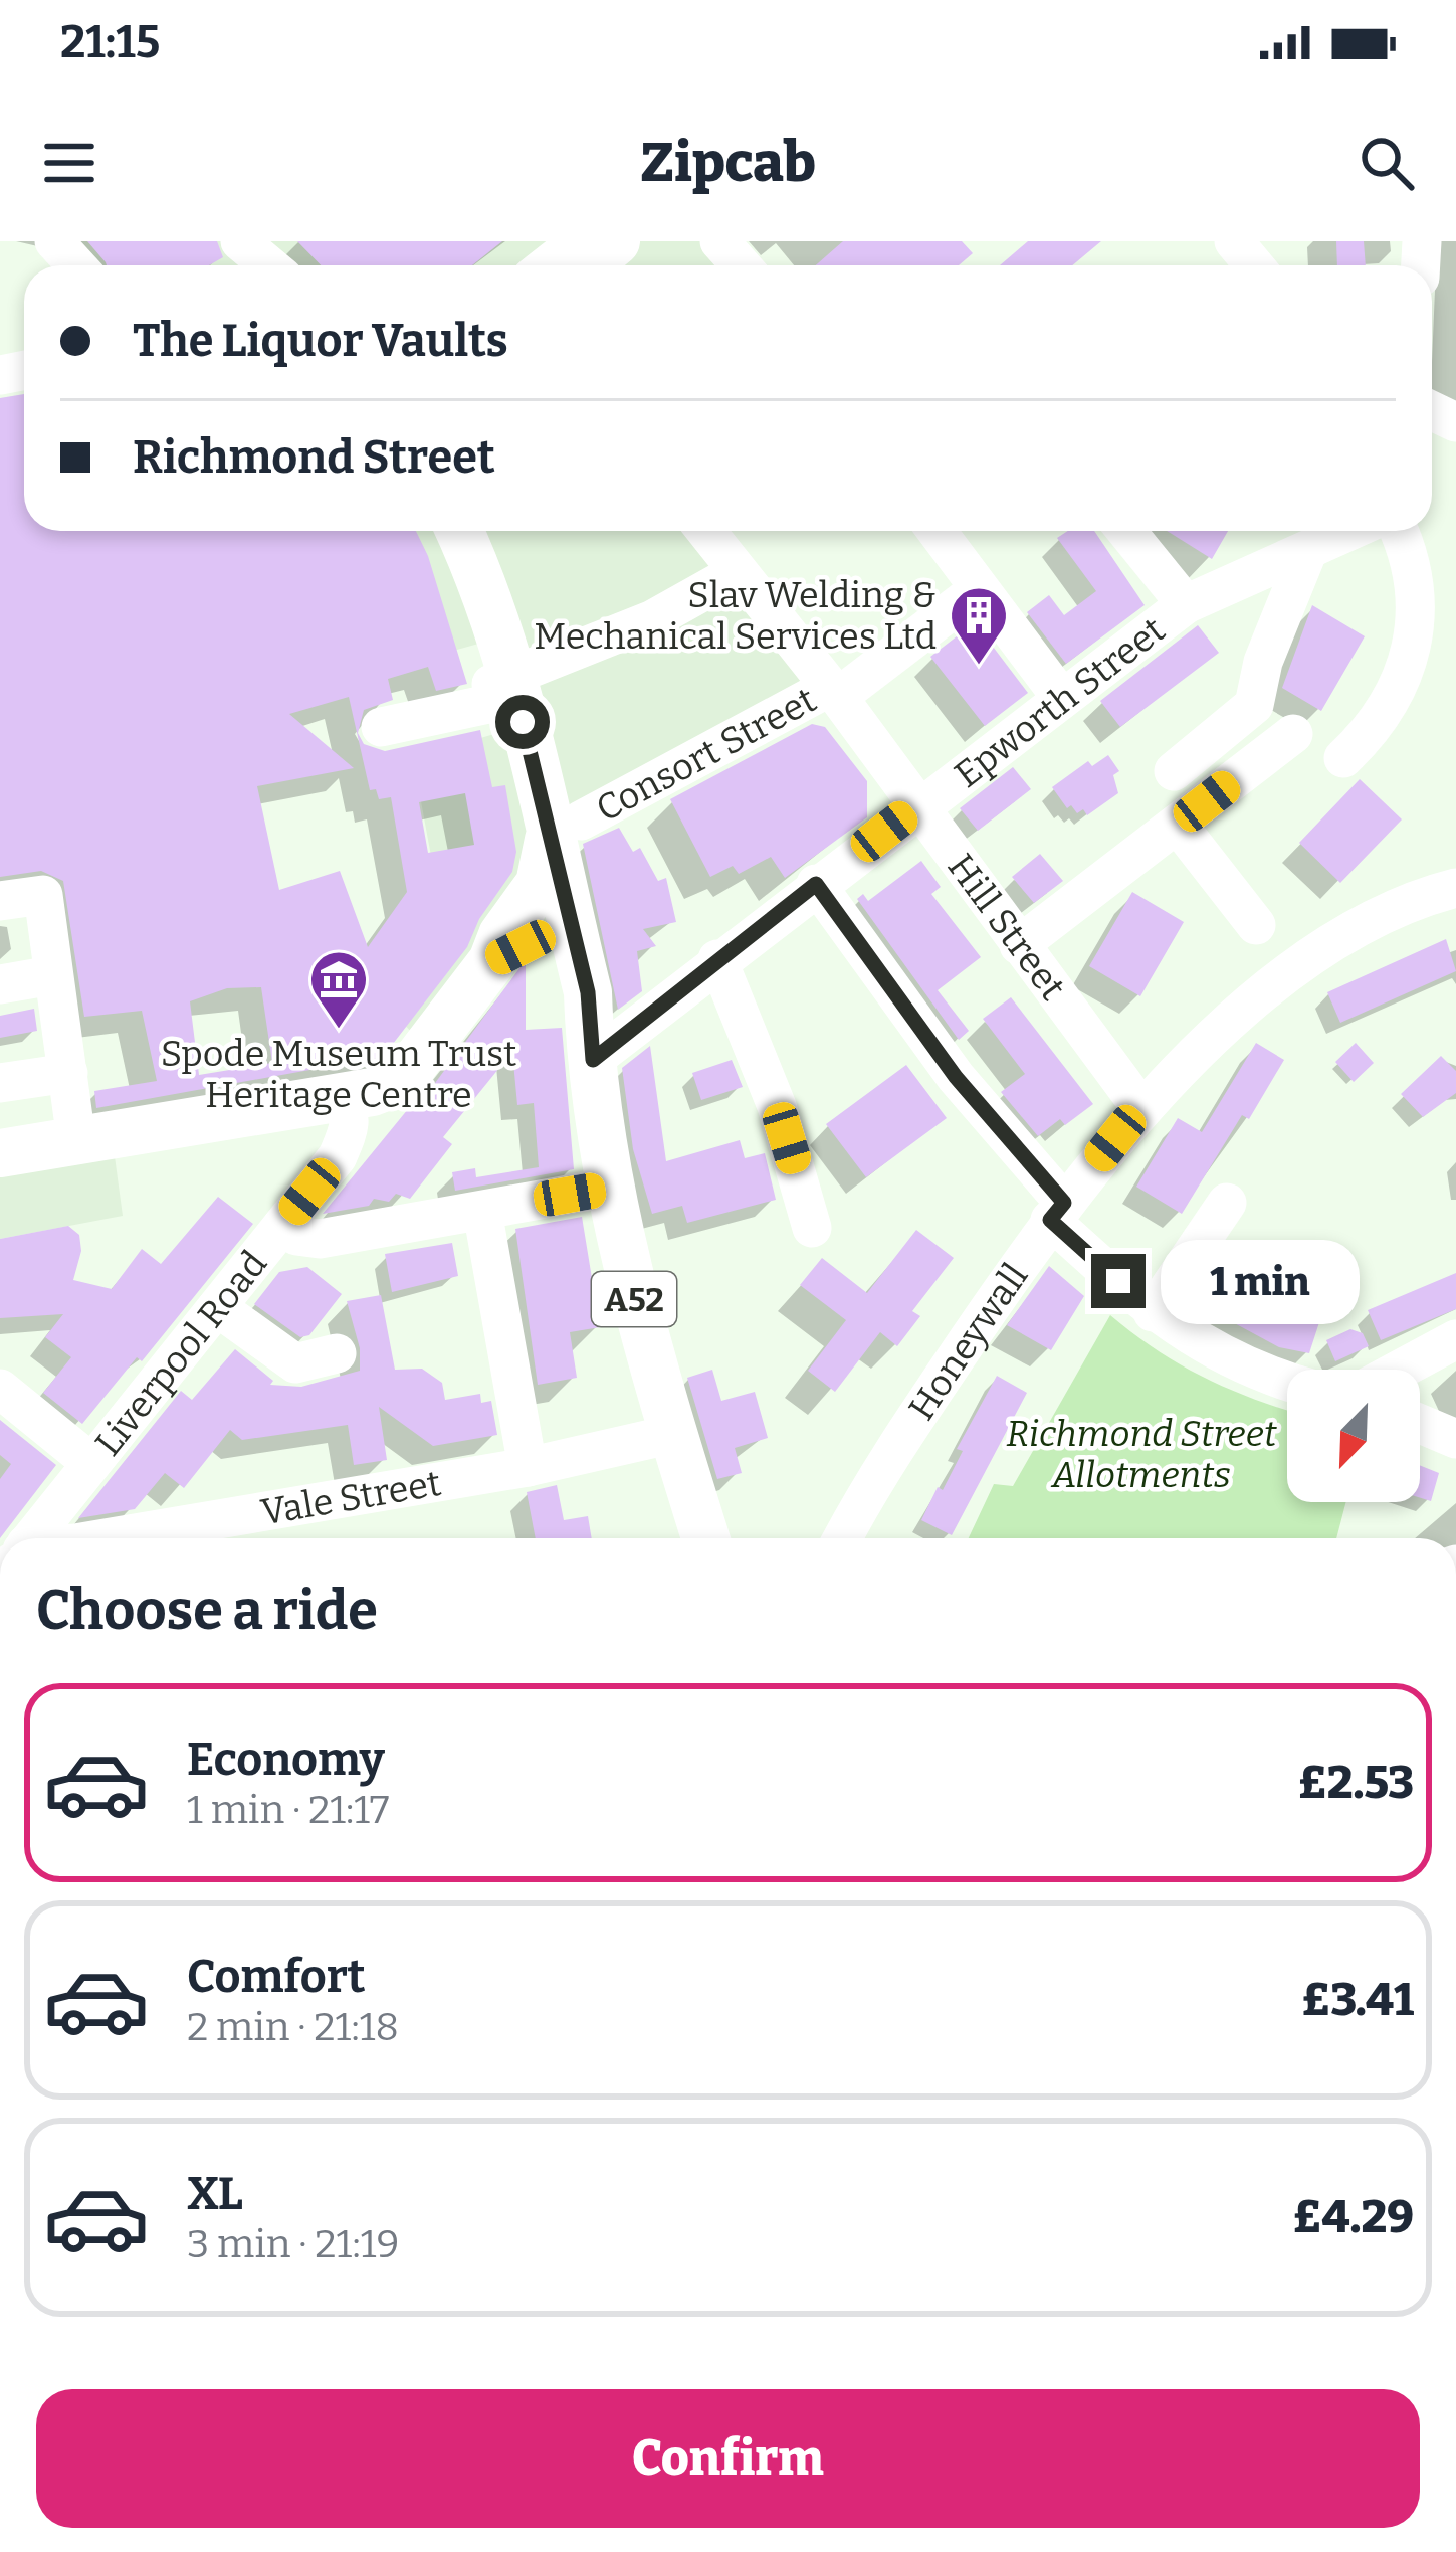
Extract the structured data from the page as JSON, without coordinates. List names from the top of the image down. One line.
{"streets":{"main road":["A52","Liverpool Road"],"street":["Epworth Street","Consort Street","Hill Street","Honeywall","Vale Street"]},"crossings":[["Epworth Street","Hill Street"],["Epworth Street","A52"],["Consort Street","Hill Street"],["Consort Street","A52"],["Consort Street","Liverpool Road"],["Hill Street","Honeywall"],["A52","Liverpool Road"],["A52","Vale Street"]],"parks":["Richmond Street Allotments"],"places":{"building":["Slav Welding & Mechanical Services Ltd"],"museum":["Spode Museum Trust Heritage Centre"]},"north":"bottom left","page":{"status":"21:15","header":"Zipcab","banner":["The Liquor Vaults","Richmond Street"],"bubble":"1 min","heading":"Choose a ride","list":[{"name":"Economy","note":"1 min · 21:17","value":"£2.53"},{"name":"Comfort","note":"2 min · 21:18","value":"£3.41"},{"name":"XL","note":"3 min · 21:19","value":"£4.29"}],"buttons":"Confirm"}}
